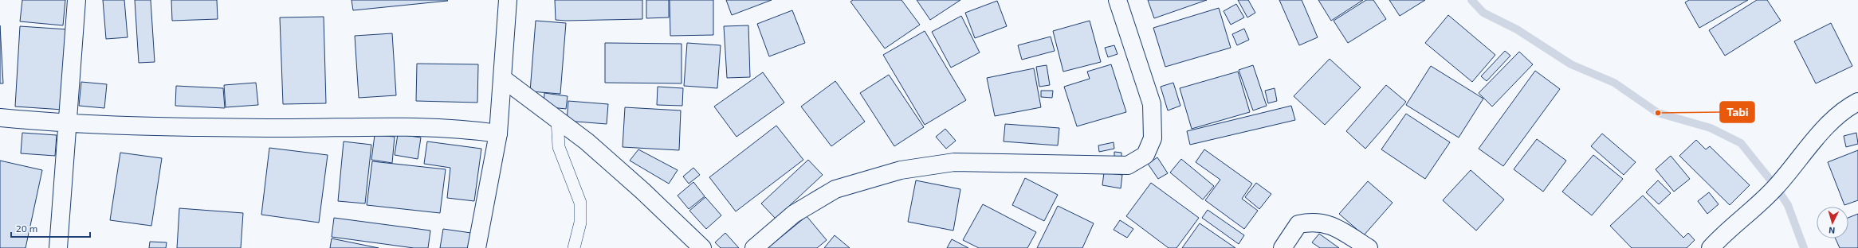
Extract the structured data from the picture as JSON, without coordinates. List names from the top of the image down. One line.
{"places":["Tabi"],"scale_bar":"20 m","north":"bottom"}
